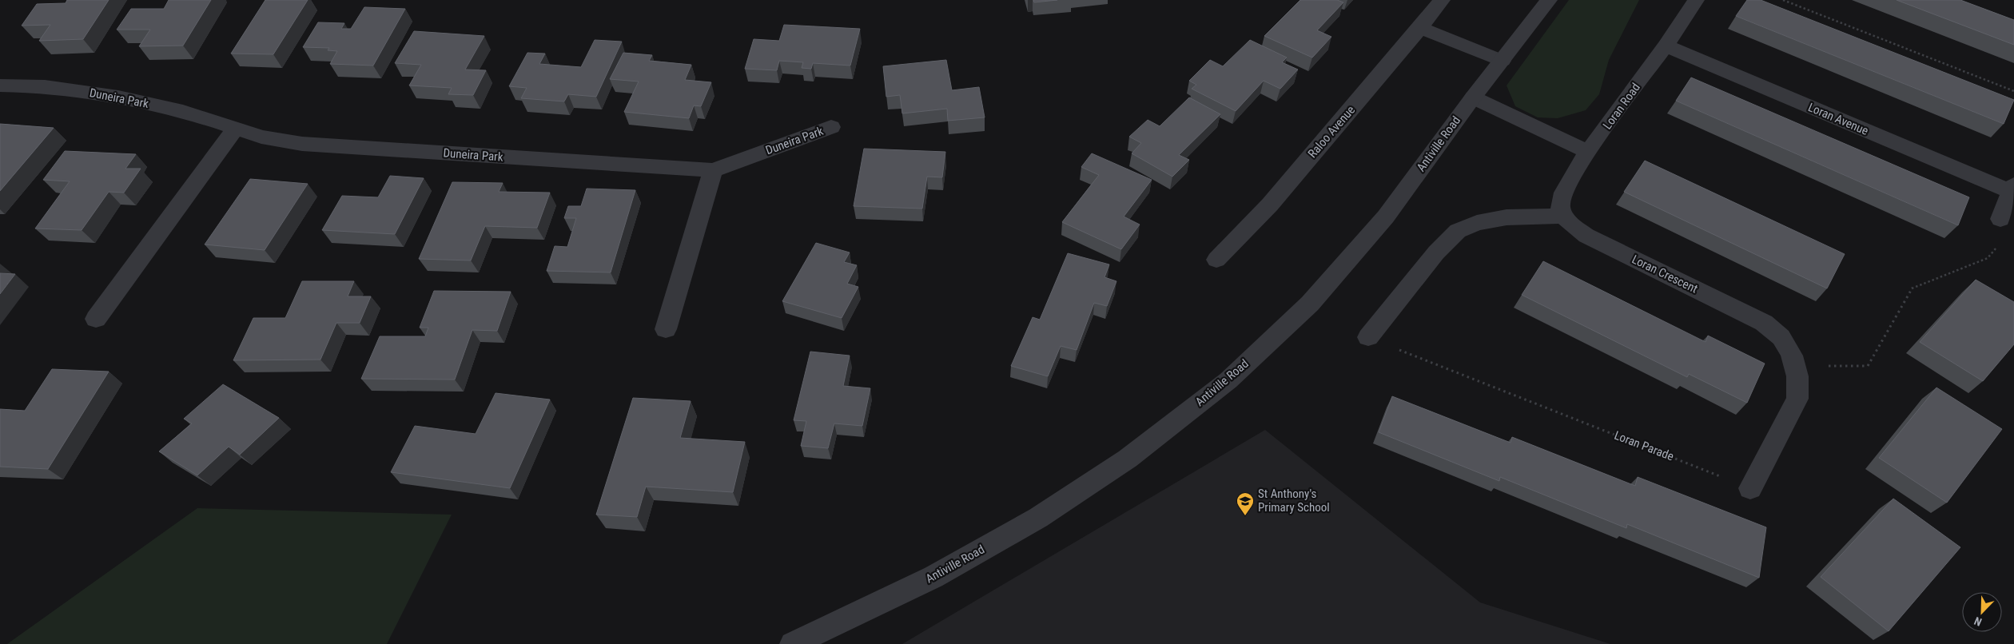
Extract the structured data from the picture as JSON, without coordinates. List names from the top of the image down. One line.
{"streets":{"street":["Duneira Park","Loran Road","Loran Avenue","Raloo Avenue","Antiville Road","Loran Crescent"],"path":["Loran Parade"]},"crossings":[["Loran Road","Loran Avenue"],["Loran Road","Loran Crescent"]],"places":{"school or university":["St Anthony's Primary School"]},"north":"bottom left"}
